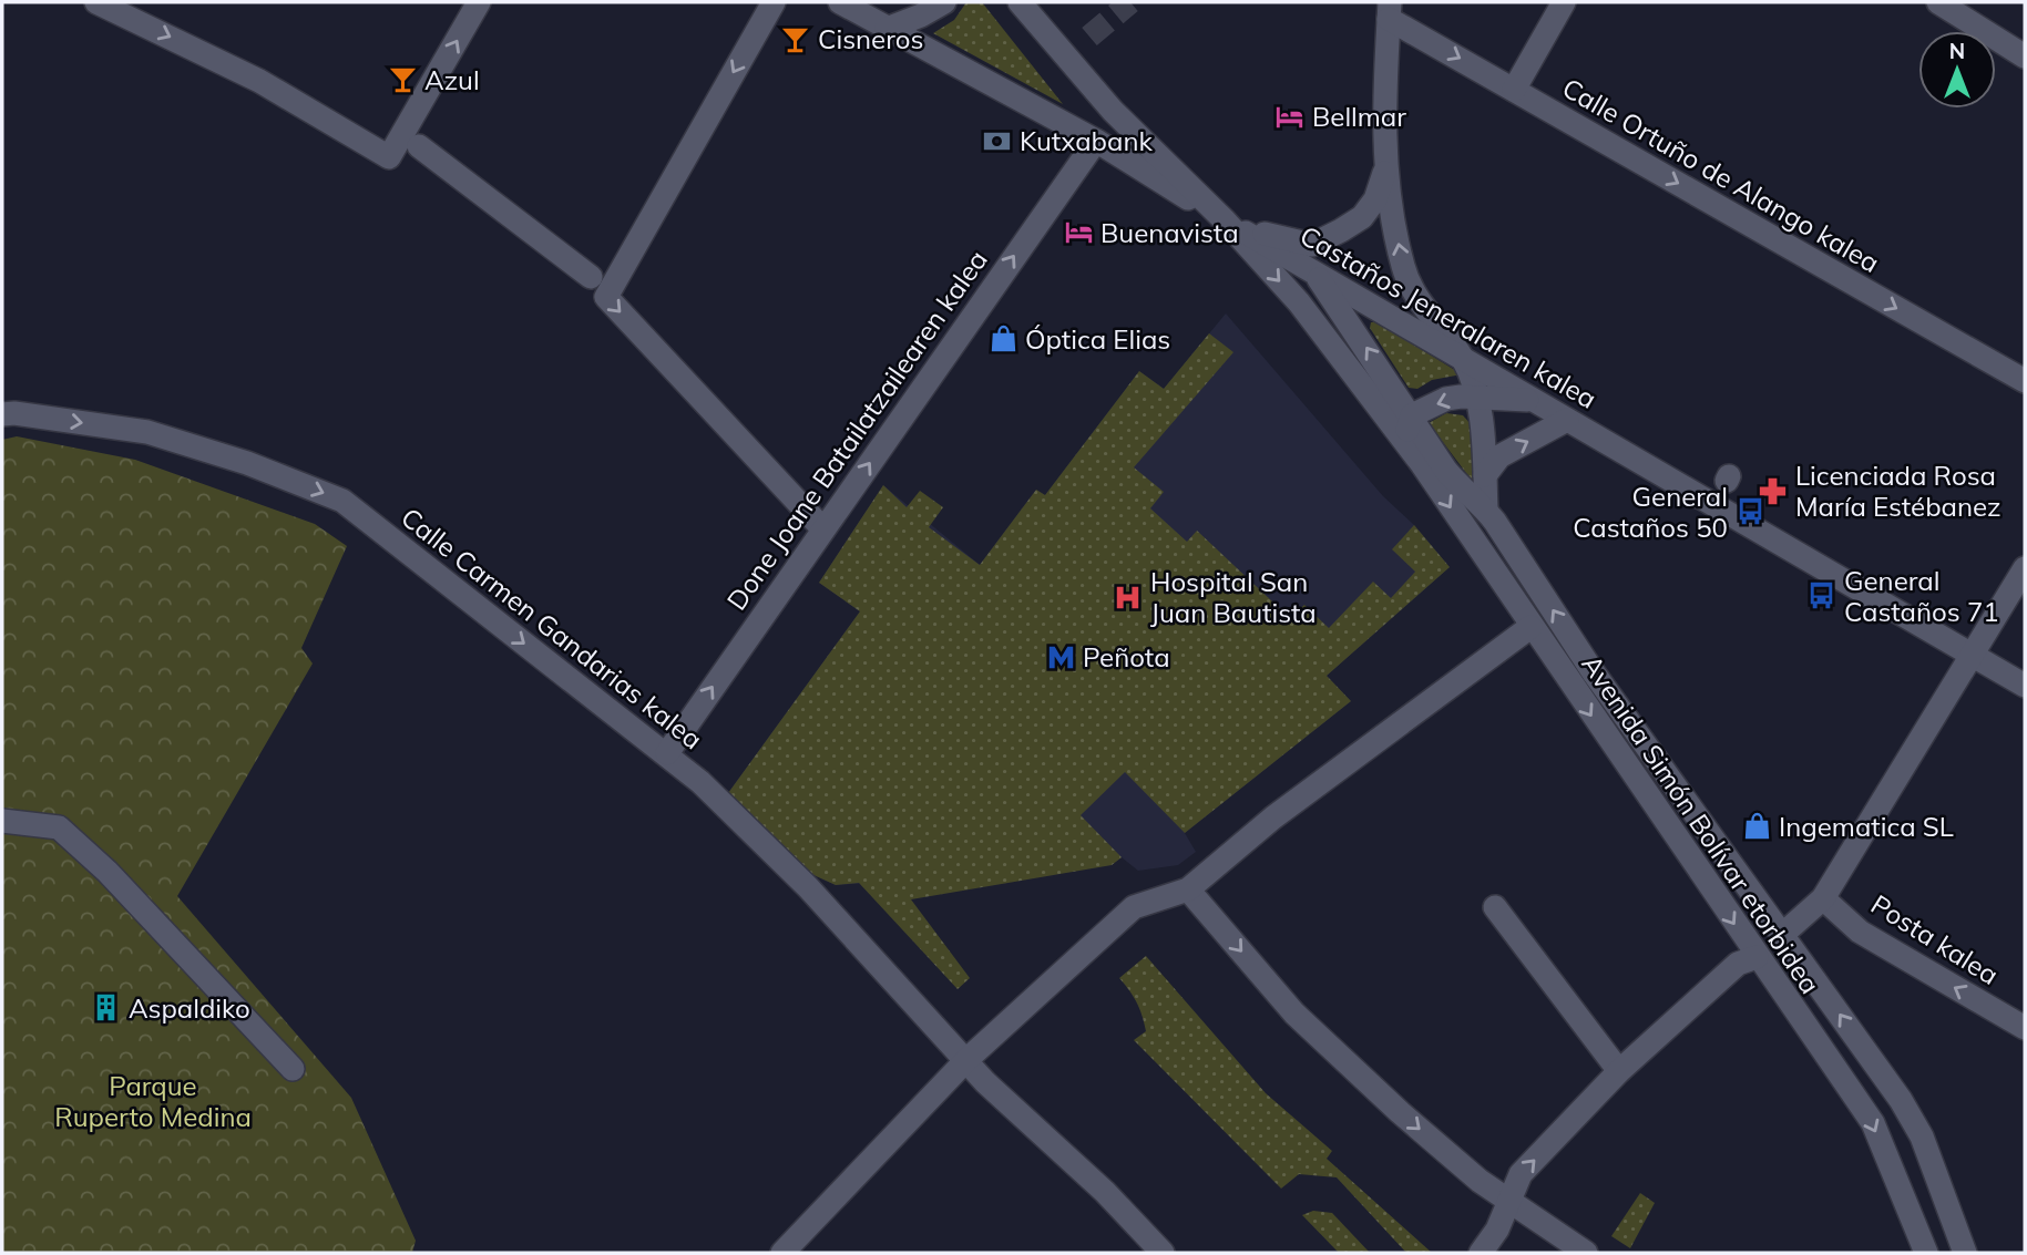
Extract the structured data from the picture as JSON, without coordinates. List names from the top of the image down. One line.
{"streets":{"street":["Calle Ortuño de Alango kalea","Castaños Jeneralaren kalea","Done Joane Batailatzailearen kalea","Calle Carmen Gandarias kalea","Avenida Simón Bolívar etorbidea","Posta kalea"]},"crossings":[["Castaños Jeneralaren kalea","Done Joane Batailatzailearen kalea"],["Castaños Jeneralaren kalea","Avenida Simón Bolívar etorbidea"],["Done Joane Batailatzailearen kalea","Calle Carmen Gandarias kalea"]],"one_way":["Calle Ortuño de Alango kalea","Done Joane Batailatzailearen kalea","Calle Carmen Gandarias kalea","Posta kalea"],"parks":["Parque Ruperto Medina"],"places":{"bar":["Cisneros","Azul"],"hotel":["Bellmar","Buenavista"],"bank":["Kutxabank"],"shop":["Óptica Elias","Ingematica SL"],"pharmacy":["Licenciada Rosa María Estébanez"],"bus stop":["General Castaños 50","General Castaños 71"],"hospital":["Hospital San Juan Bautista"],"metro station":["Peñota"],"building":["Aspaldiko"]},"north":"top"}
